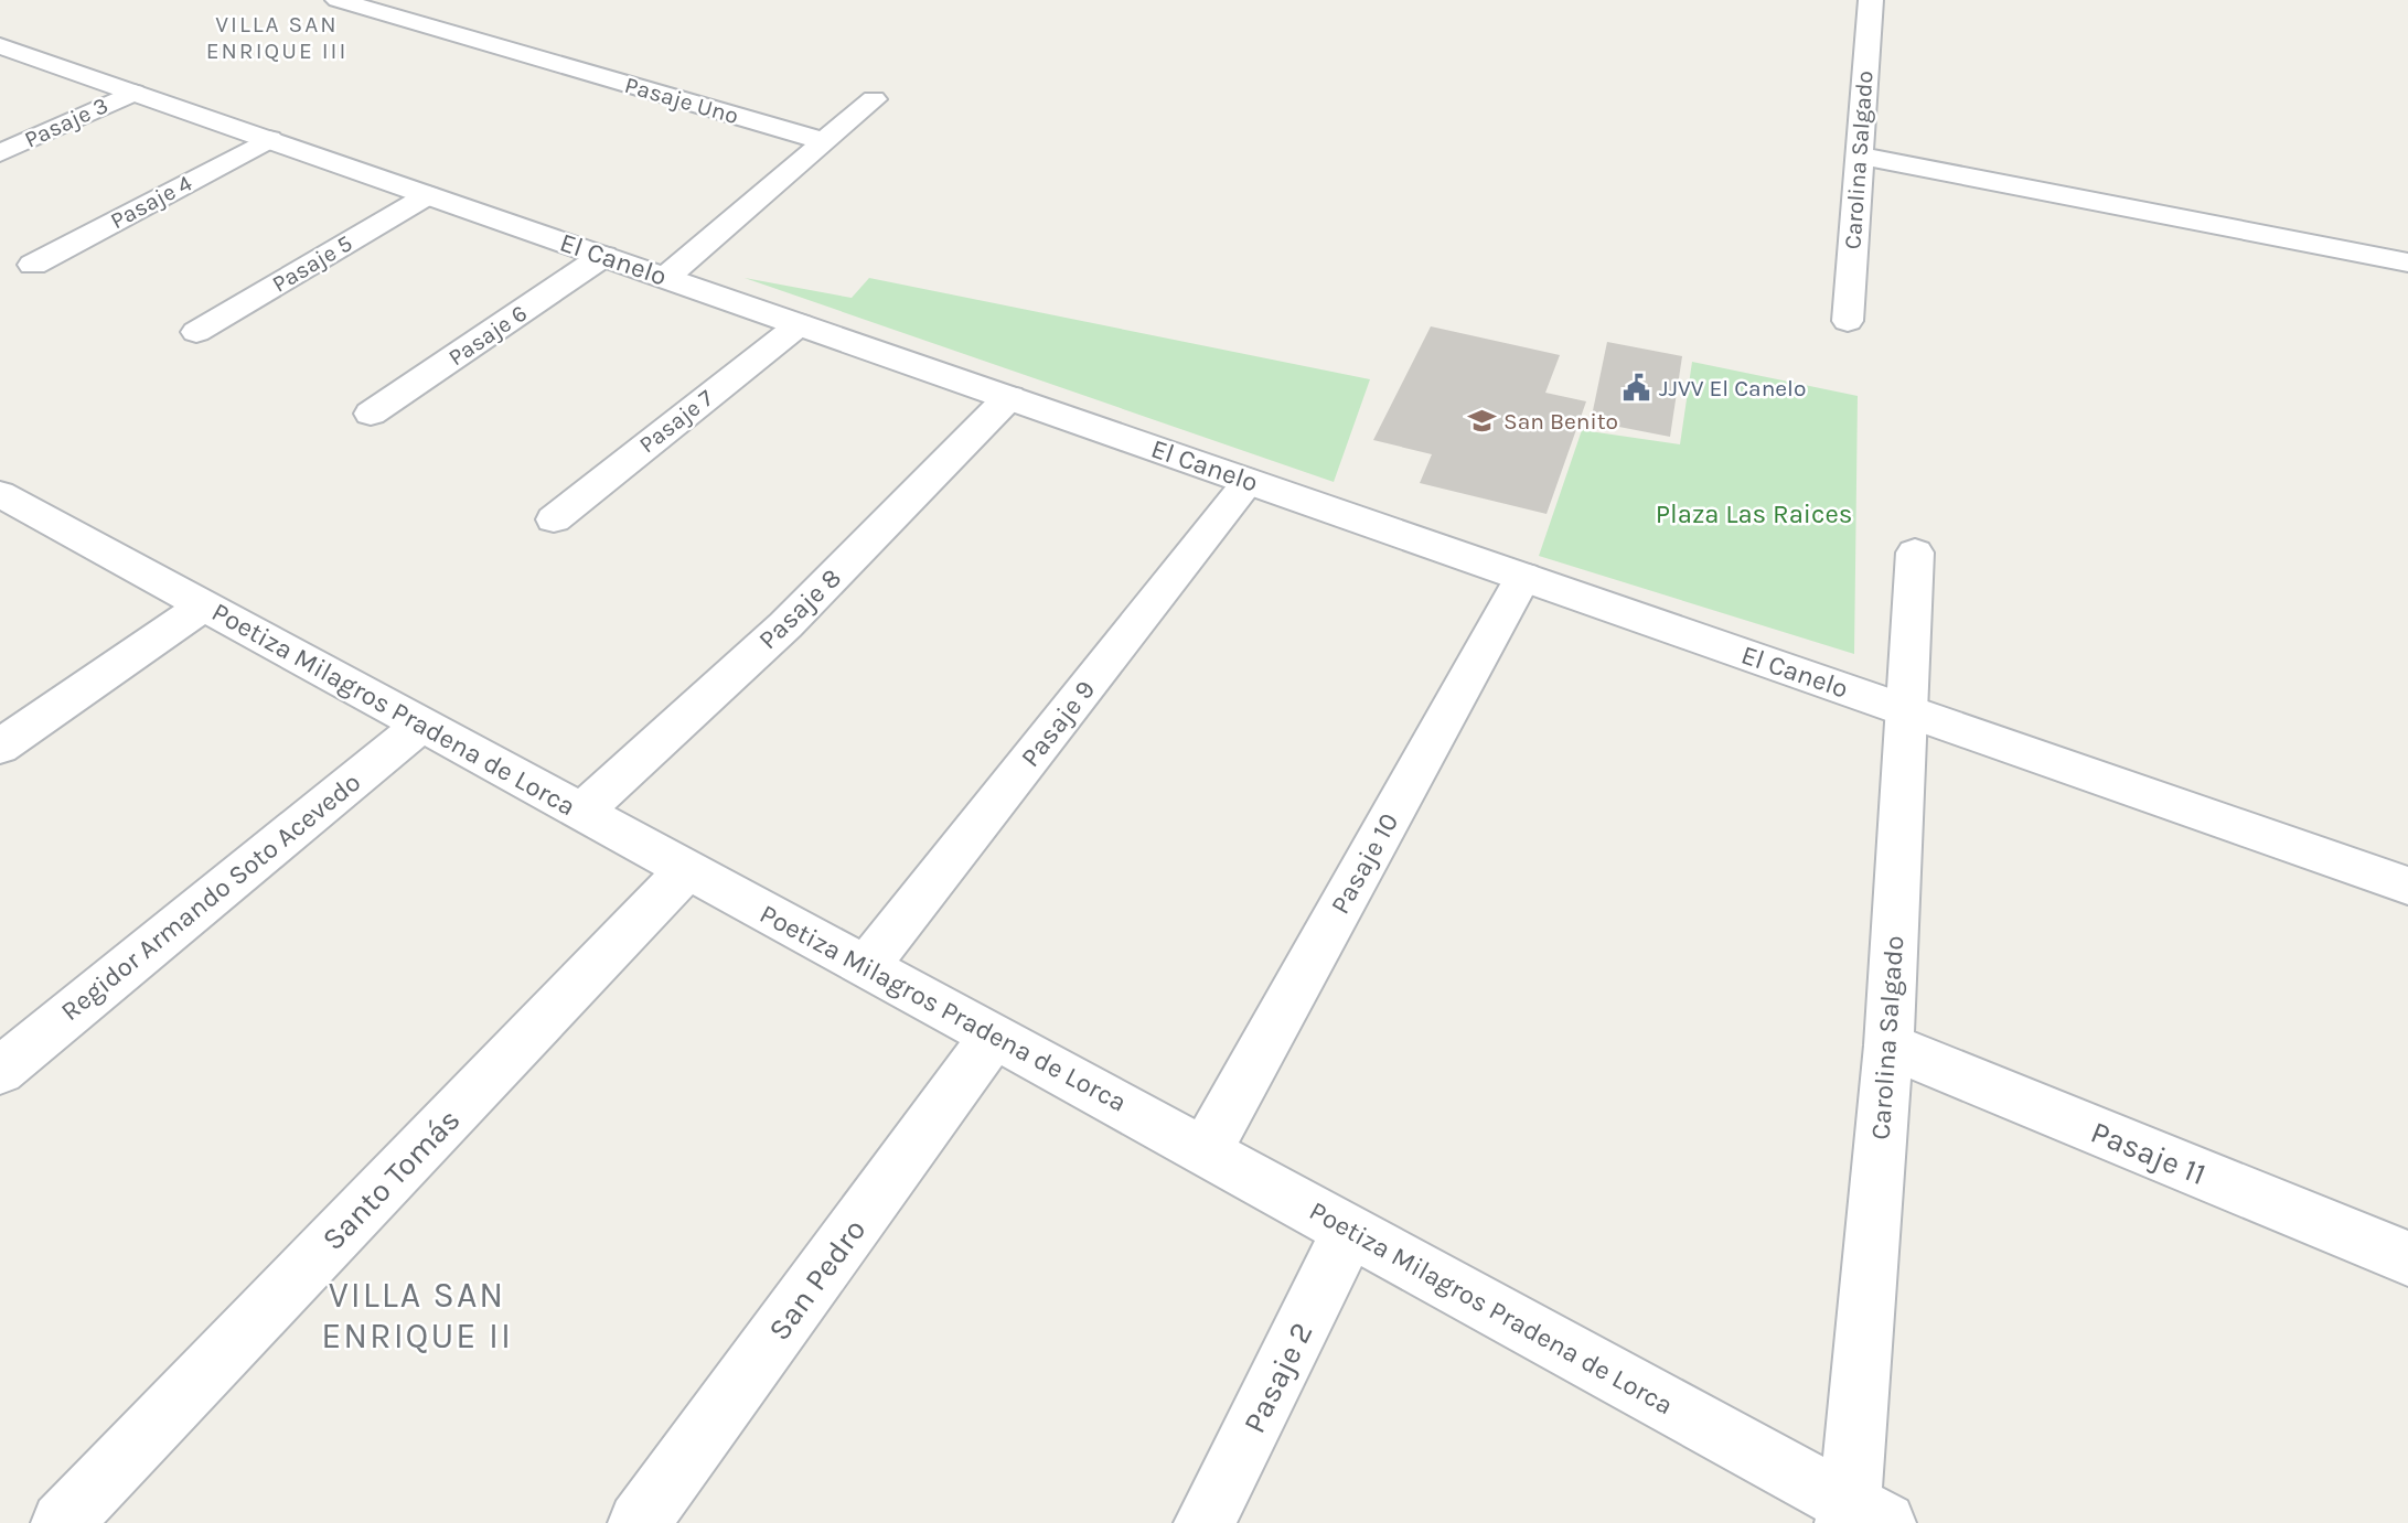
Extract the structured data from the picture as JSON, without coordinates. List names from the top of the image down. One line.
{"streets":{"street":["Pasaje Uno","Pasaje 3","Carolina Salgado","Pasaje 4","El Canelo","Pasaje 5","Pasaje 6","Pasaje 7","Pasaje 8","Poetiza Milagros Pradena de Lorca","Pasaje 9","Pasaje 10","Regidor Armando Soto Acevedo","Pasaje 11","Santo Tomás","San Pedro","Pasaje 2"]},"crossings":[["Pasaje 3","El Canelo"],["Carolina Salgado","El Canelo"],["Carolina Salgado","Poetiza Milagros Pradena de Lorca"],["Carolina Salgado","Pasaje 11"],["Pasaje 4","El Canelo"],["El Canelo","Pasaje 5"],["El Canelo","Pasaje 6"],["El Canelo","Pasaje 7"],["El Canelo","Pasaje 8"],["El Canelo","Pasaje 9"],["El Canelo","Pasaje 10"],["Pasaje 8","Poetiza Milagros Pradena de Lorca"],["Poetiza Milagros Pradena de Lorca","Pasaje 9"],["Poetiza Milagros Pradena de Lorca","Pasaje 10"],["Poetiza Milagros Pradena de Lorca","Regidor Armando Soto Acevedo"],["Poetiza Milagros Pradena de Lorca","Santo Tomás"],["Poetiza Milagros Pradena de Lorca","San Pedro"],["Poetiza Milagros Pradena de Lorca","Pasaje 2"]],"districts":["VILLA SAN ENRIQUE III","VILLA SAN ENRIQUE II"],"parks":["Plaza Las Raices"],"places":{"public building":["JJVV El Canelo"],"school or university":["San Benito"]}}
